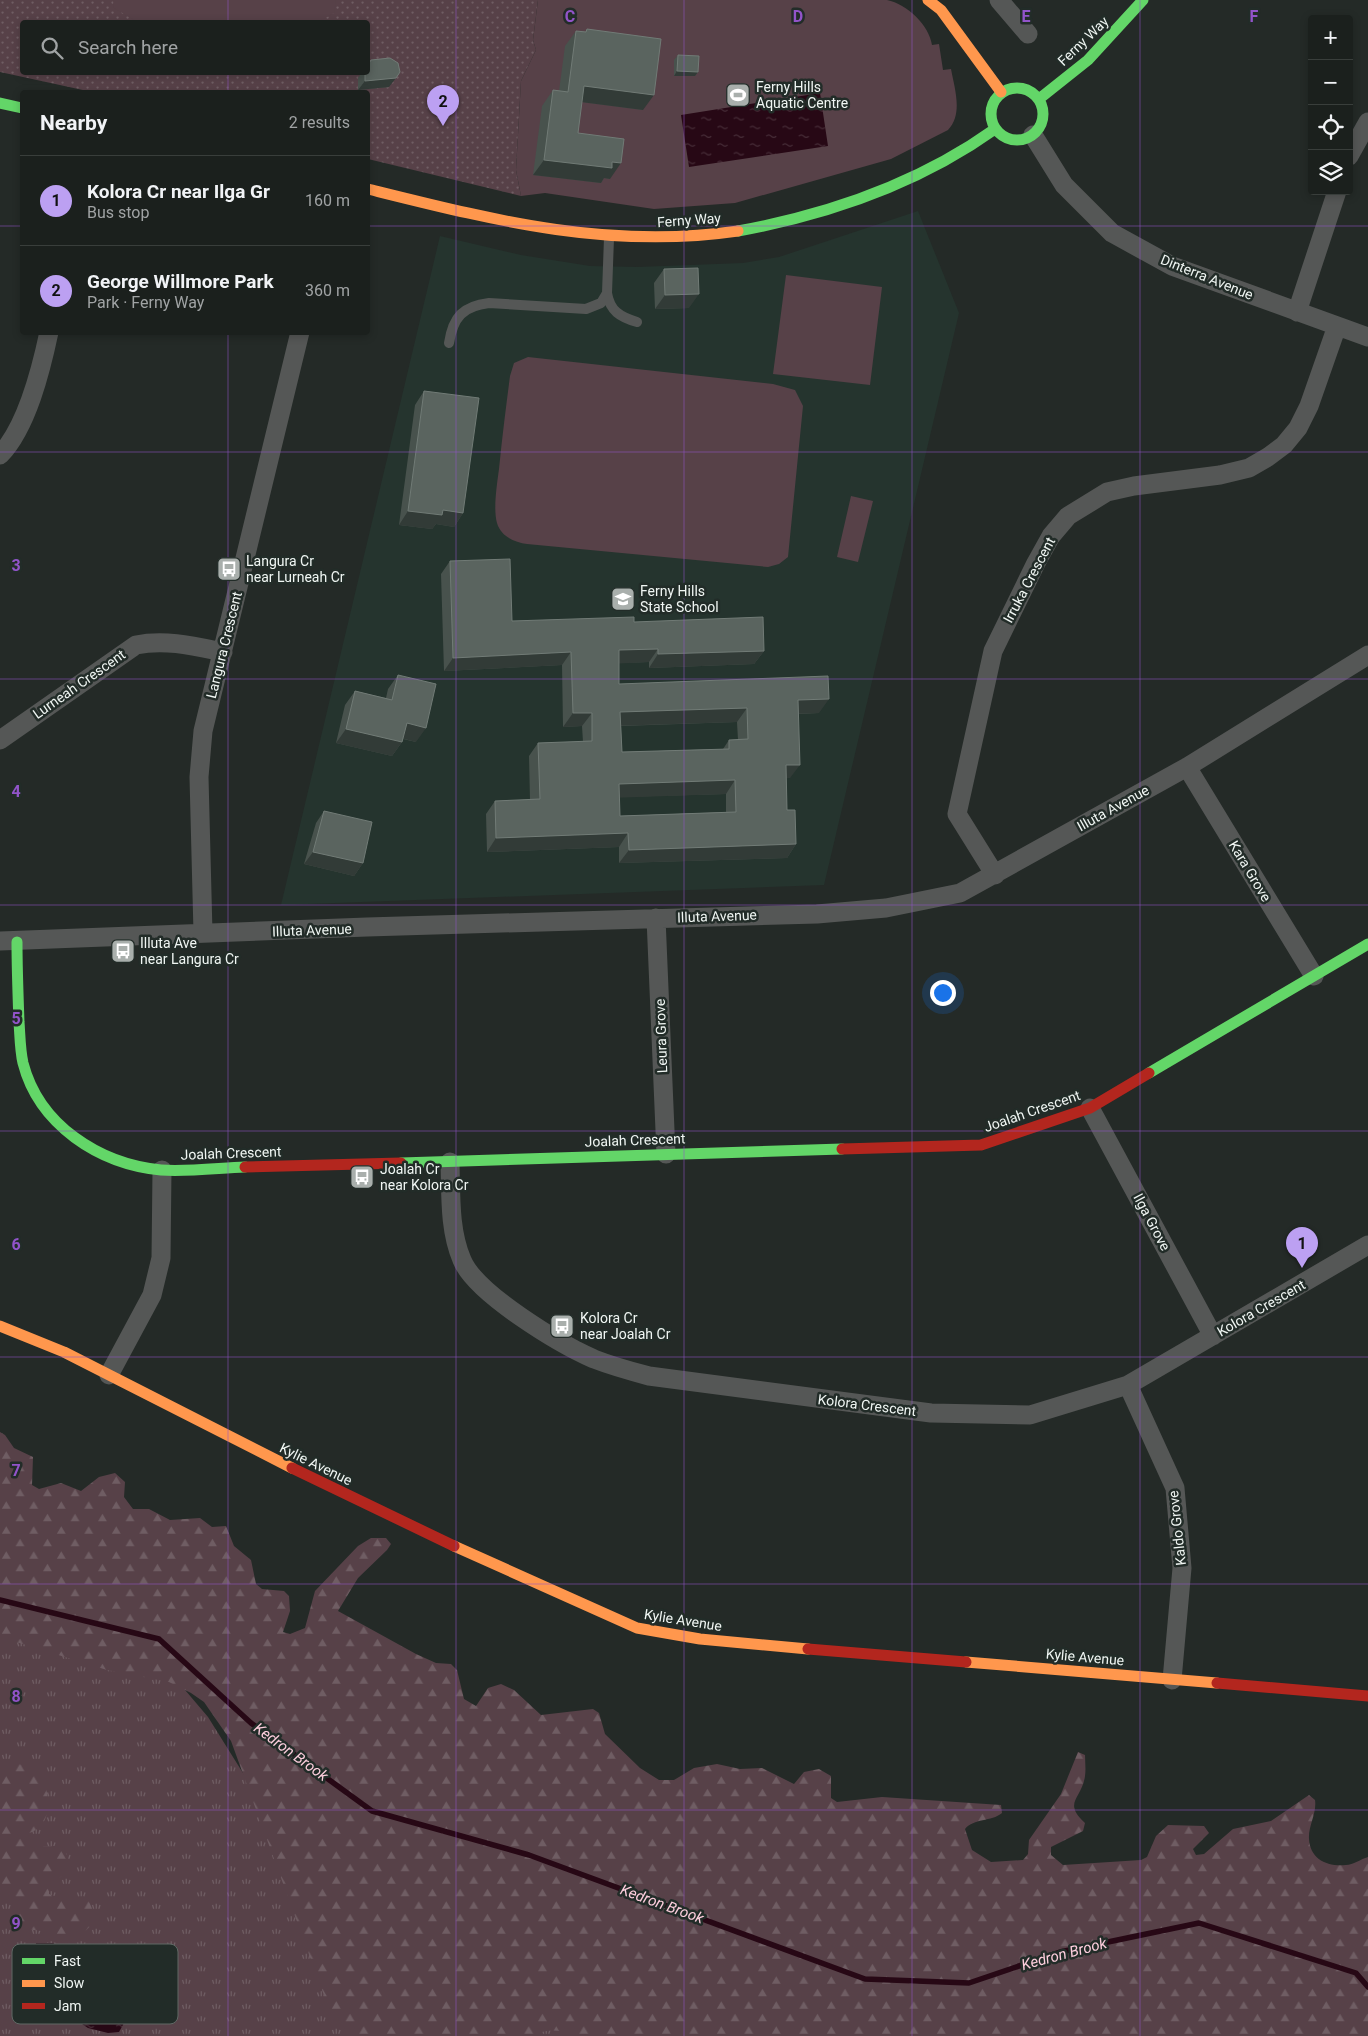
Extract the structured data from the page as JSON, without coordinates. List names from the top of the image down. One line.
{"streets":{"street":["Ferny Way","Dinterra Avenue","Irruka Crescent","Langura Crescent","Lurneah Crescent","Illuta Avenue","Kara Grove","Leura Grove","Joalah Crescent","Ilga Grove","Kolora Crescent","Kylie Avenue","Kaldo Grove"]},"crossings":[["Ferny Way","Dinterra Avenue"],["Dinterra Avenue","Irruka Crescent"],["Irruka Crescent","Illuta Avenue"],["Langura Crescent","Lurneah Crescent"],["Langura Crescent","Illuta Avenue"],["Illuta Avenue","Kara Grove"],["Illuta Avenue","Leura Grove"],["Illuta Avenue","Joalah Crescent"],["Kara Grove","Joalah Crescent"],["Leura Grove","Joalah Crescent"],["Joalah Crescent","Ilga Grove"],["Joalah Crescent","Kolora Crescent"],["Ilga Grove","Kolora Crescent"],["Kolora Crescent","Kaldo Grove"],["Kylie Avenue","Kaldo Grove"]],"water":["Kedron Brook"],"places":{"sports":["Ferny Hills Aquatic Centre"],"bus stop":["Langura Cr near Lurneah Cr","Illuta Ave near Langura Cr","Joalah Cr near Kolora Cr","Kolora Cr near Joalah Cr"],"school or university":["Ferny Hills State School"]},"legend":["Fast","Slow","Jam"],"page":{"map_buttons":["+","−"],"search":"Search here","pins":["2","1"],"heading":["Nearby","2 results"],"list":[{"mark":"1","name":"Kolora Cr near Ilga Gr","note":"Bus stop","value":"160 m"},{"mark":"2","name":"George Willmore Park","note":"Park · Ferny Way","value":"360 m"}]},"grid":{"columns":["C","D","E","F"],"rows":["3","4","5","6","7","8","9"]}}
